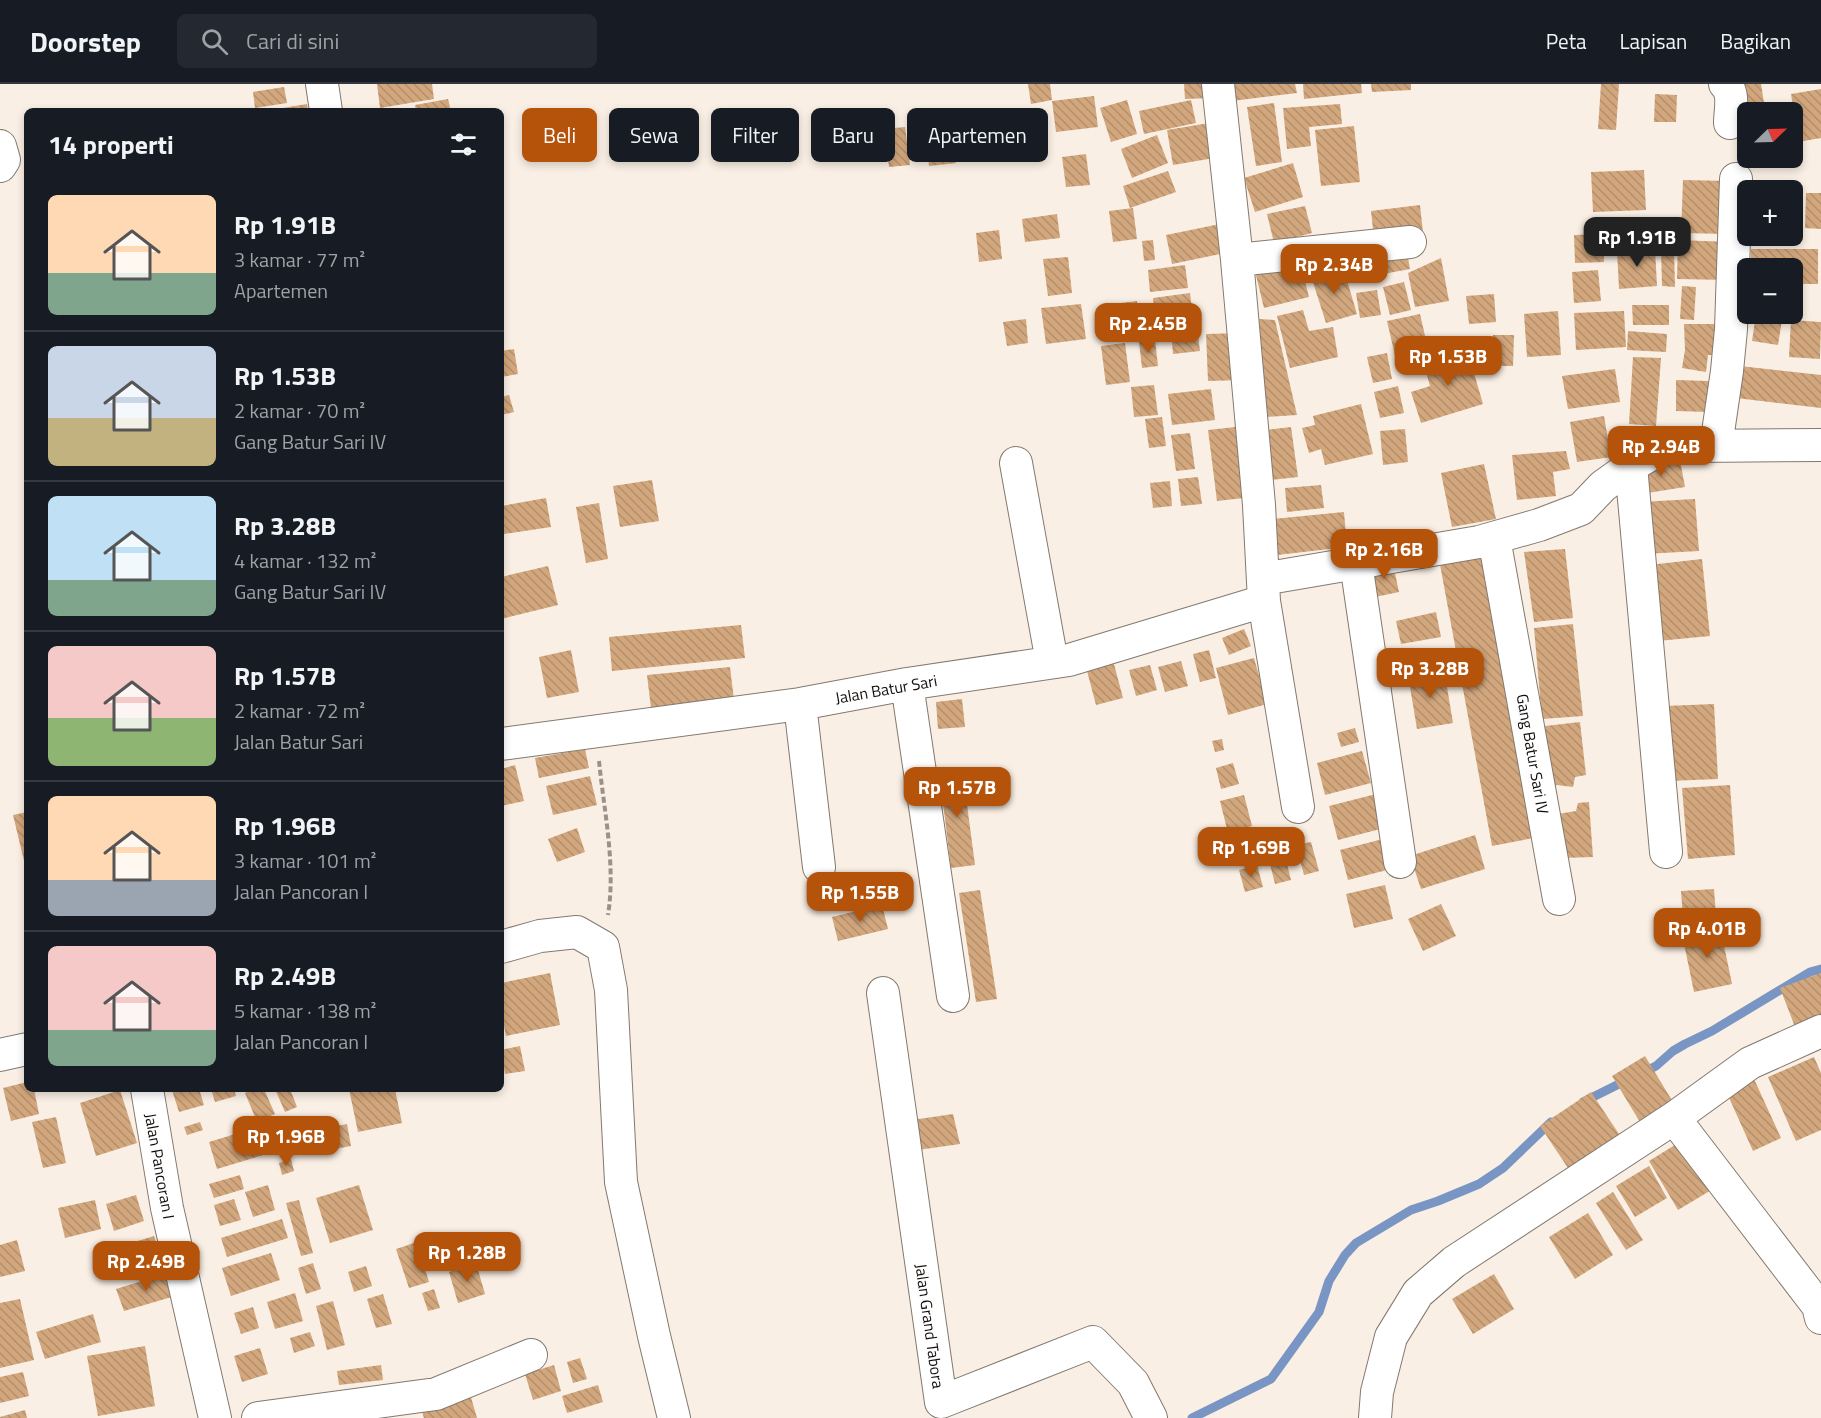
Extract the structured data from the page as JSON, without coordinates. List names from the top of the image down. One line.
{"streets":{"street":["Jalan Batur Sari","Gang Batur Sari IV","Jalan Pancoran I","Jalan Grand Tabora"]},"crossings":[["Jalan Batur Sari","Gang Batur Sari IV"]],"north":"top right","page":{"header":"Doorstep","search":"Cari di sini","nav":["Peta","Lapisan","Bagikan"],"map_buttons":["+","−"],"chip":["Beli","Sewa","Filter","Baru","Apartemen"],"heading":"14 properti","list":[{"name":"Rp 1.91B","note":"3 kamar · 77 m² · Apartemen"},{"name":"Rp 1.53B","note":"2 kamar · 70 m² · Gang Batur Sari IV"},{"name":"Rp 3.28B","note":"4 kamar · 132 m² · Gang Batur Sari IV"},{"name":"Rp 1.57B","note":"2 kamar · 72 m² · Jalan Batur Sari"},{"name":"Rp 1.96B","note":"3 kamar · 101 m² · Jalan Pancoran I"},{"name":"Rp 2.49B","note":"5 kamar · 138 m² · Jalan Pancoran I"}],"price":["Rp 1.91B","Rp 2.34B","Rp 2.45B","Rp 1.53B","Rp 2.94B","Rp 2.16B","Rp 3.28B","Rp 1.57B","Rp 1.69B","Rp 1.55B","Rp 4.01B","Rp 1.96B","Rp 1.28B","Rp 2.49B"]}}
